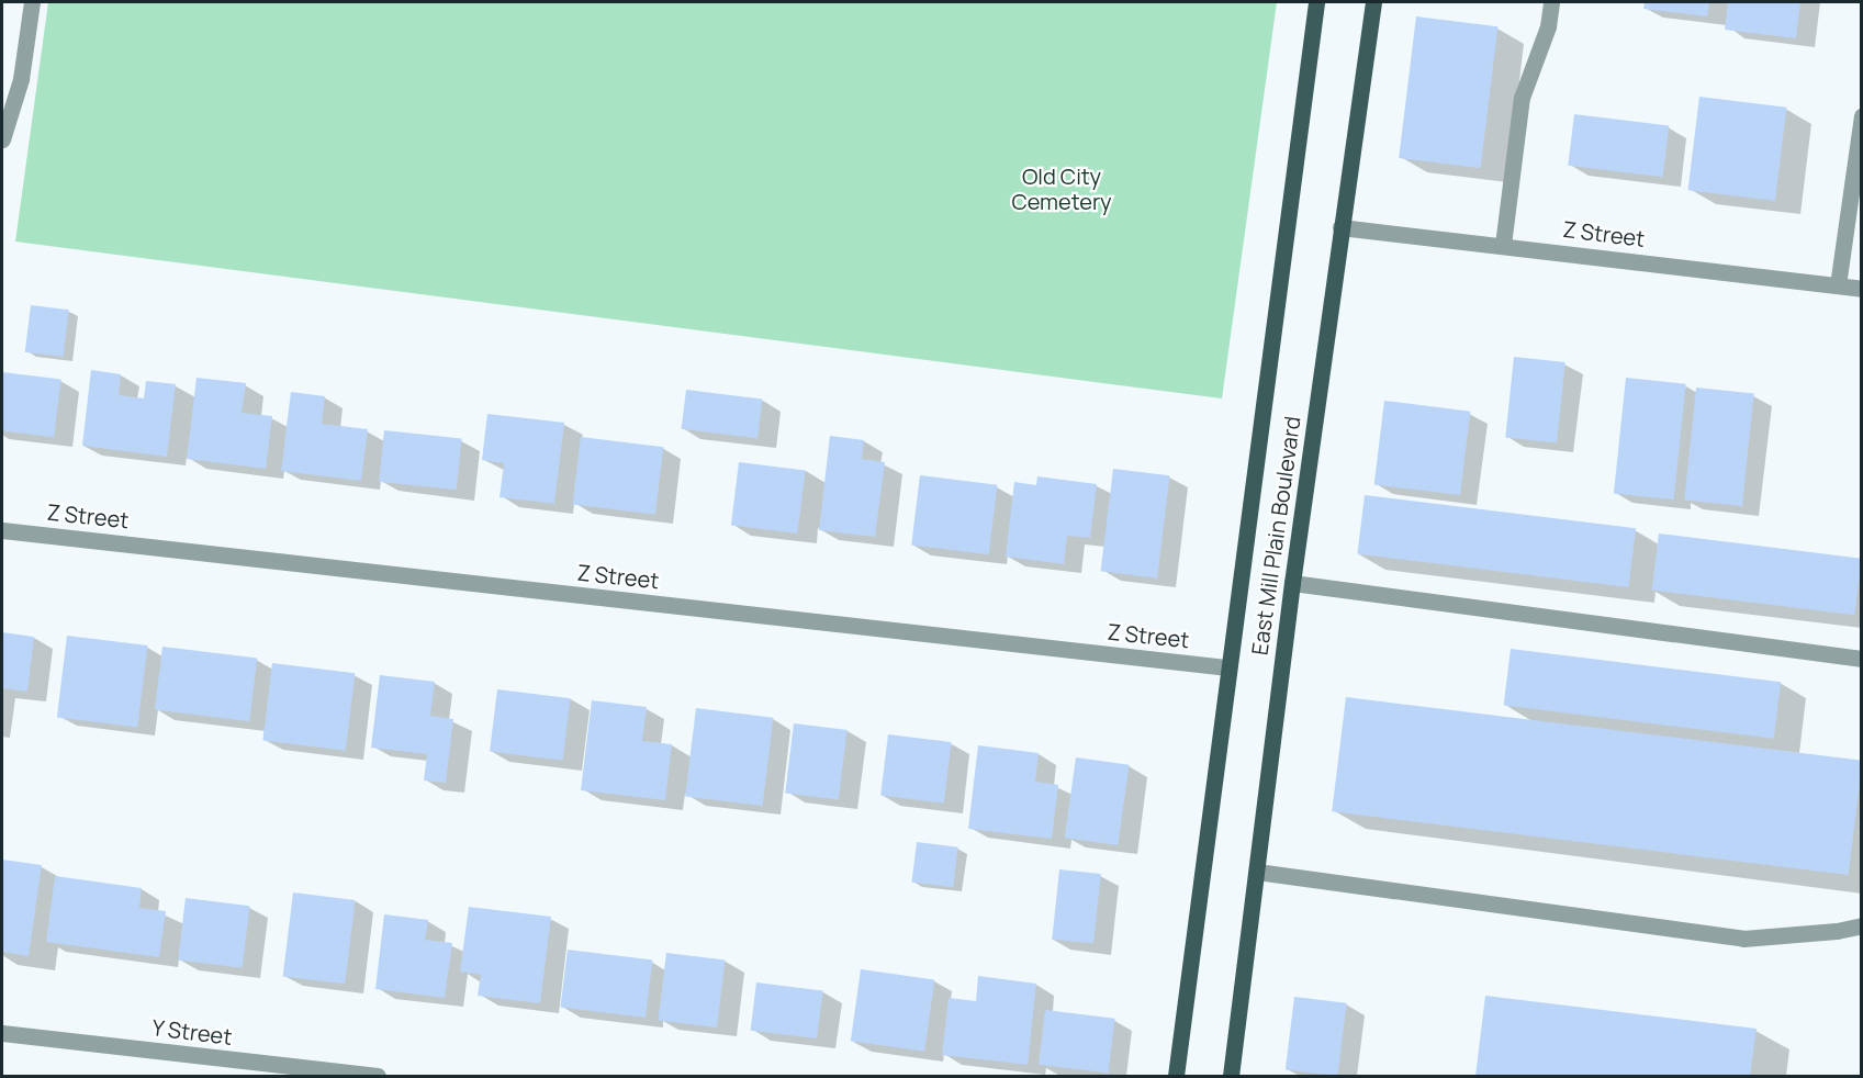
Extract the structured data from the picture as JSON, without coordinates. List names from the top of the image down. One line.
{"streets":{"main road":["East Mill Plain Boulevard"],"street":["Z Street","Y Street"]},"crossings":[["Z Street","East Mill Plain Boulevard"]],"parks":["Old City Cemetery"]}
